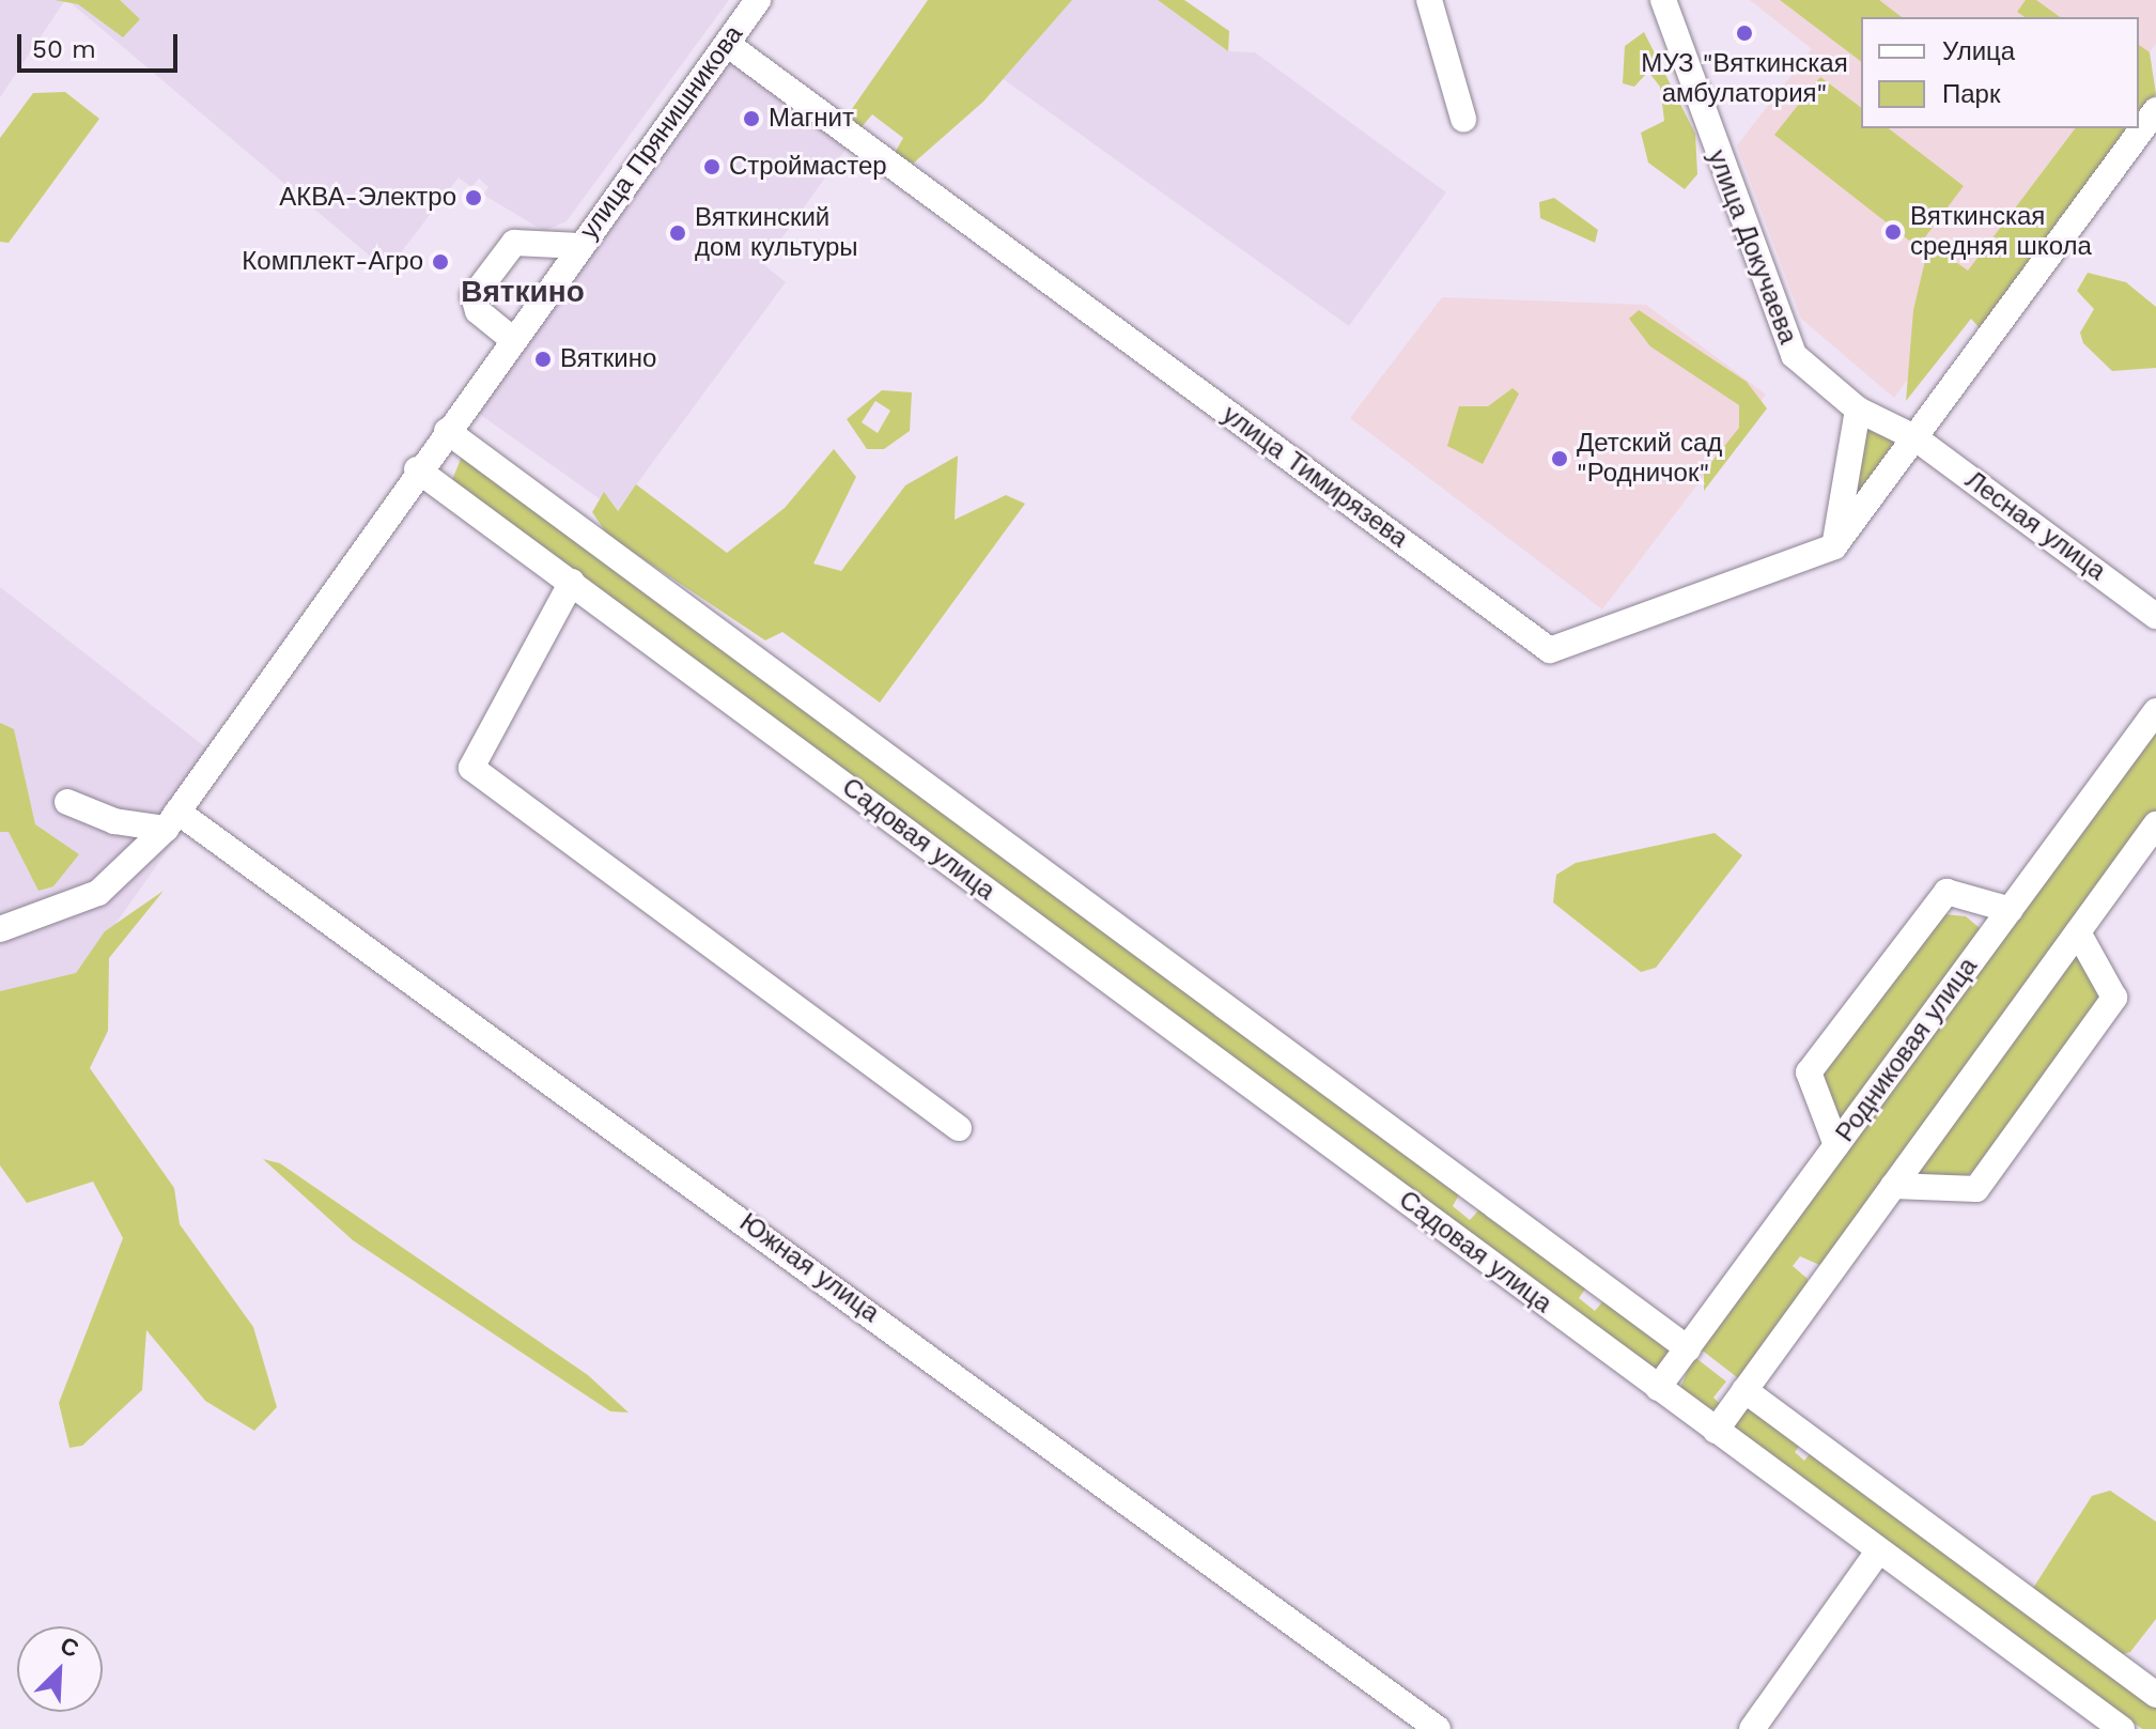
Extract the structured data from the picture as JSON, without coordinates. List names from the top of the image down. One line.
{"streets":{"street":["улица Прянишникова","улица Докучаева","улица Тимирязева","Лесная улица","Садовая улица","Родниковая улица","Южная улица"]},"crossings":[["улица Прянишникова","улица Тимирязева"],["улица Прянишникова","Садовая улица"],["улица Прянишникова","Южная улица"],["улица Докучаева","Лесная улица"],["Садовая улица","Родниковая улица"]],"districts":["Вяткино"],"places":["МУЗ \"Вяткинская амбулатория\"","Магнит","Строймастер","АКВА-Электро","Вяткинская средняя школа","Вяткинский дом культуры","Комплект-Агро","Вяткино","Детский сад \"Родничок\""],"legend":["Улица","Парк"],"scale_bar":"50 m","north":"top right"}
